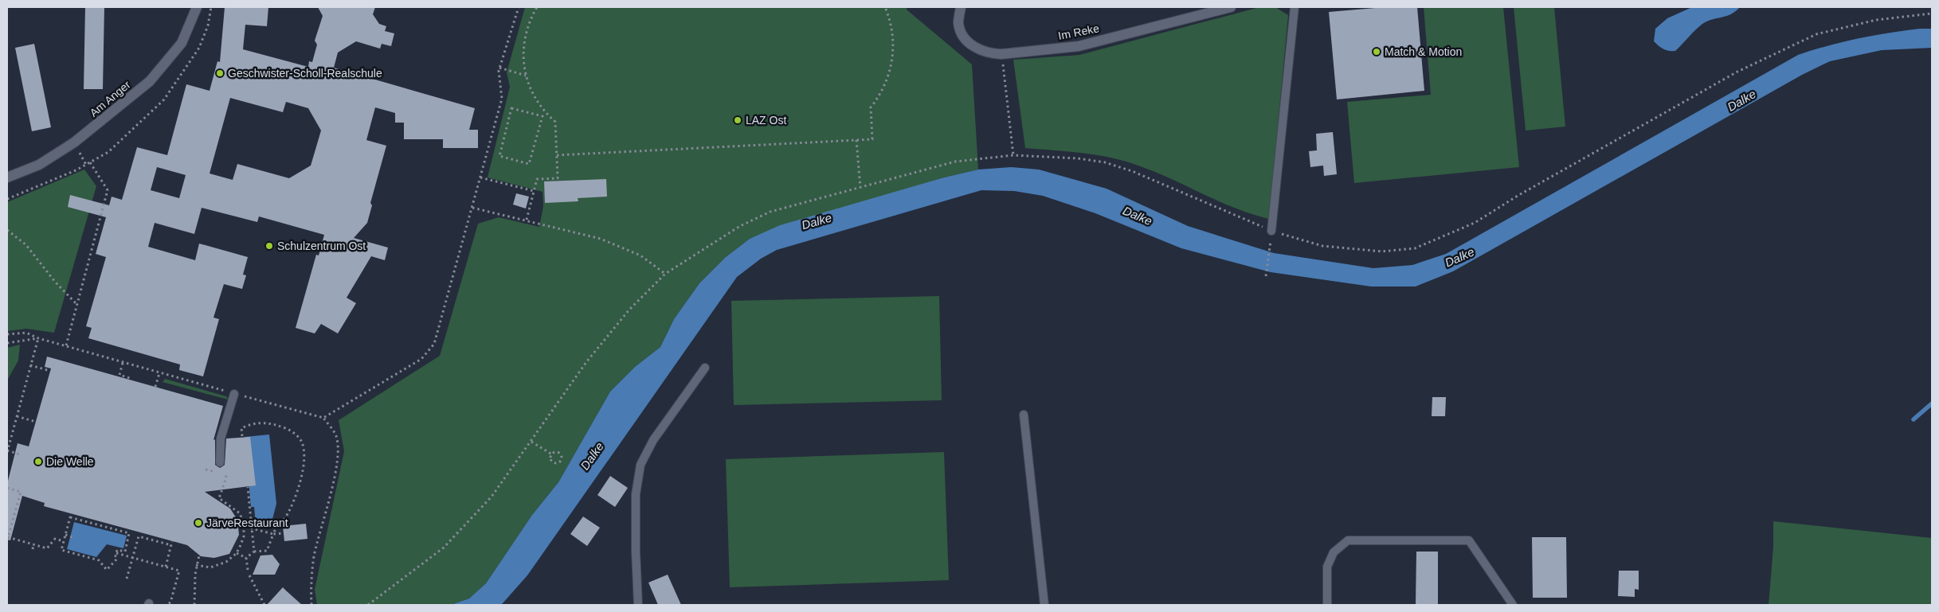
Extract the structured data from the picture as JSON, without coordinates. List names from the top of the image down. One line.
{"streets":{"street":["Im Reke","Am Anger"]},"water":["Dalke"],"places":["Match & Motion","Geschwister-Scholl-Realschule","LAZ Ost","Schulzentrum Ost","Die Welle","JärveRestaurant"]}
